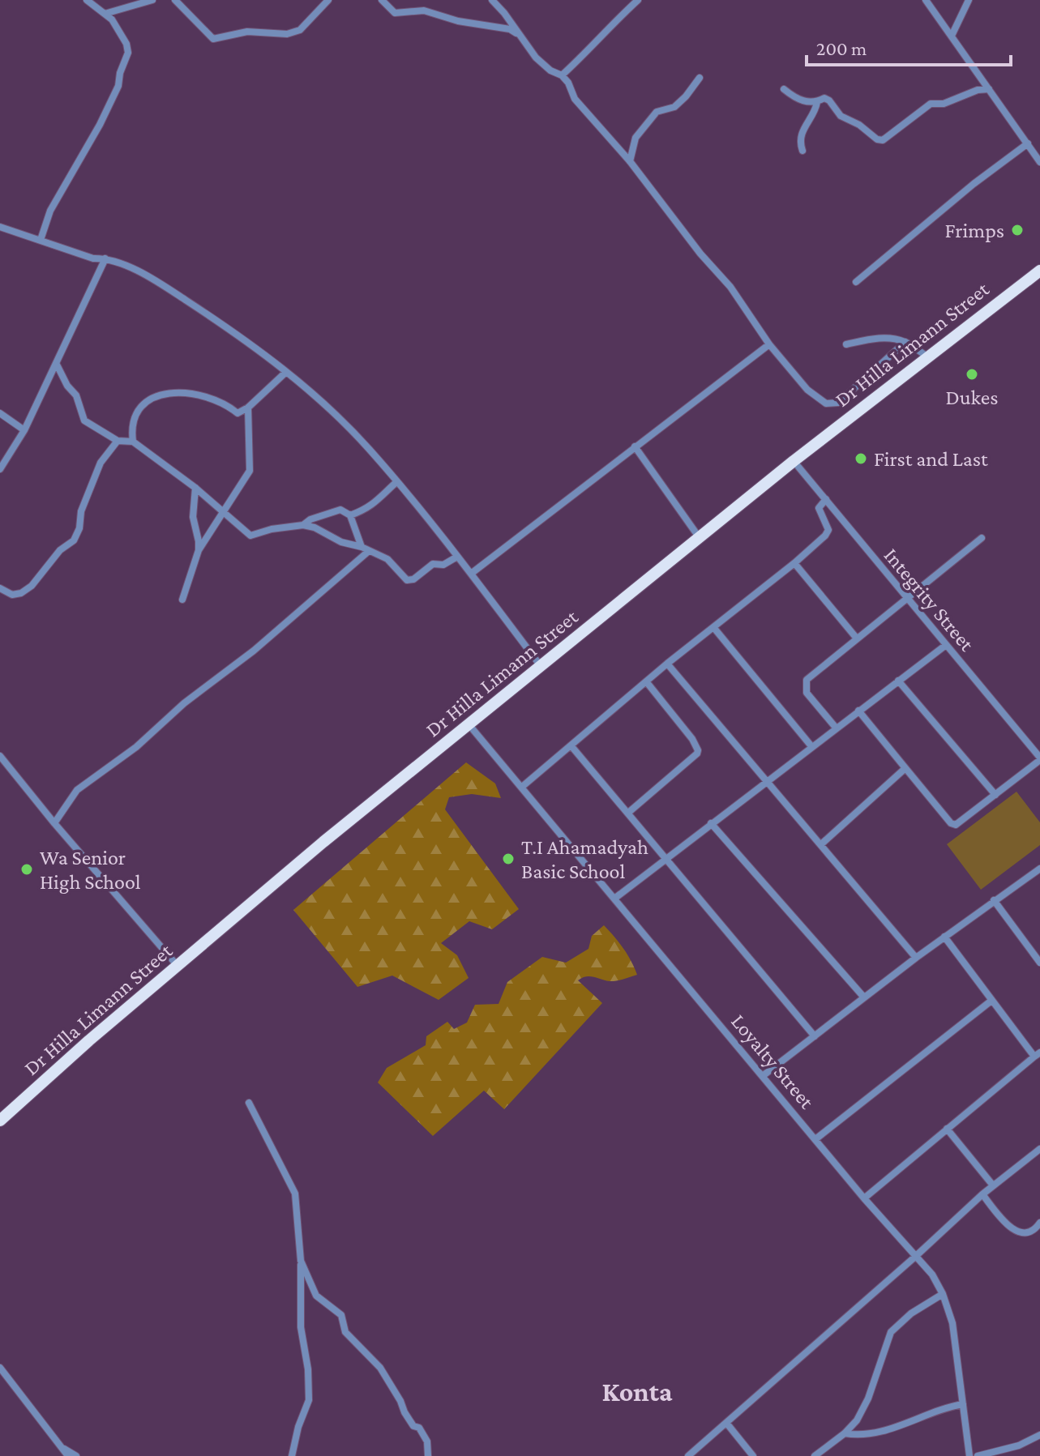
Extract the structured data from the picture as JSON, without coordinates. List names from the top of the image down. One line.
{"streets":{"highway":["Dr Hilla Limann Street"],"street":["Integrity Street","Loyalty Street"]},"crossings":[["Dr Hilla Limann Street","Integrity Street"],["Dr Hilla Limann Street","Loyalty Street"]],"districts":["Konta"],"places":["Frimps","Dukes","First and Last","T.I Ahamadyah Basic School","Wa Senior High School"],"scale_bar":"200 m"}
